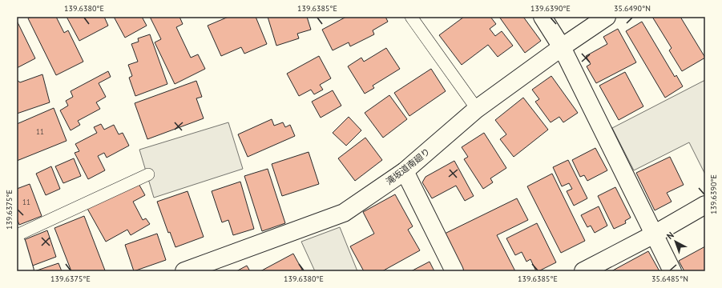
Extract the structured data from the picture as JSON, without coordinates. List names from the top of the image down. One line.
{"streets":{"street":["滝坂道南廻り"]},"house_numbers":["11","11"],"north":"top left","coordinates":["139.6380°E","139.6385°E","139.6390°E","35.6490°N","139.6375°E","35.6485°N"]}
